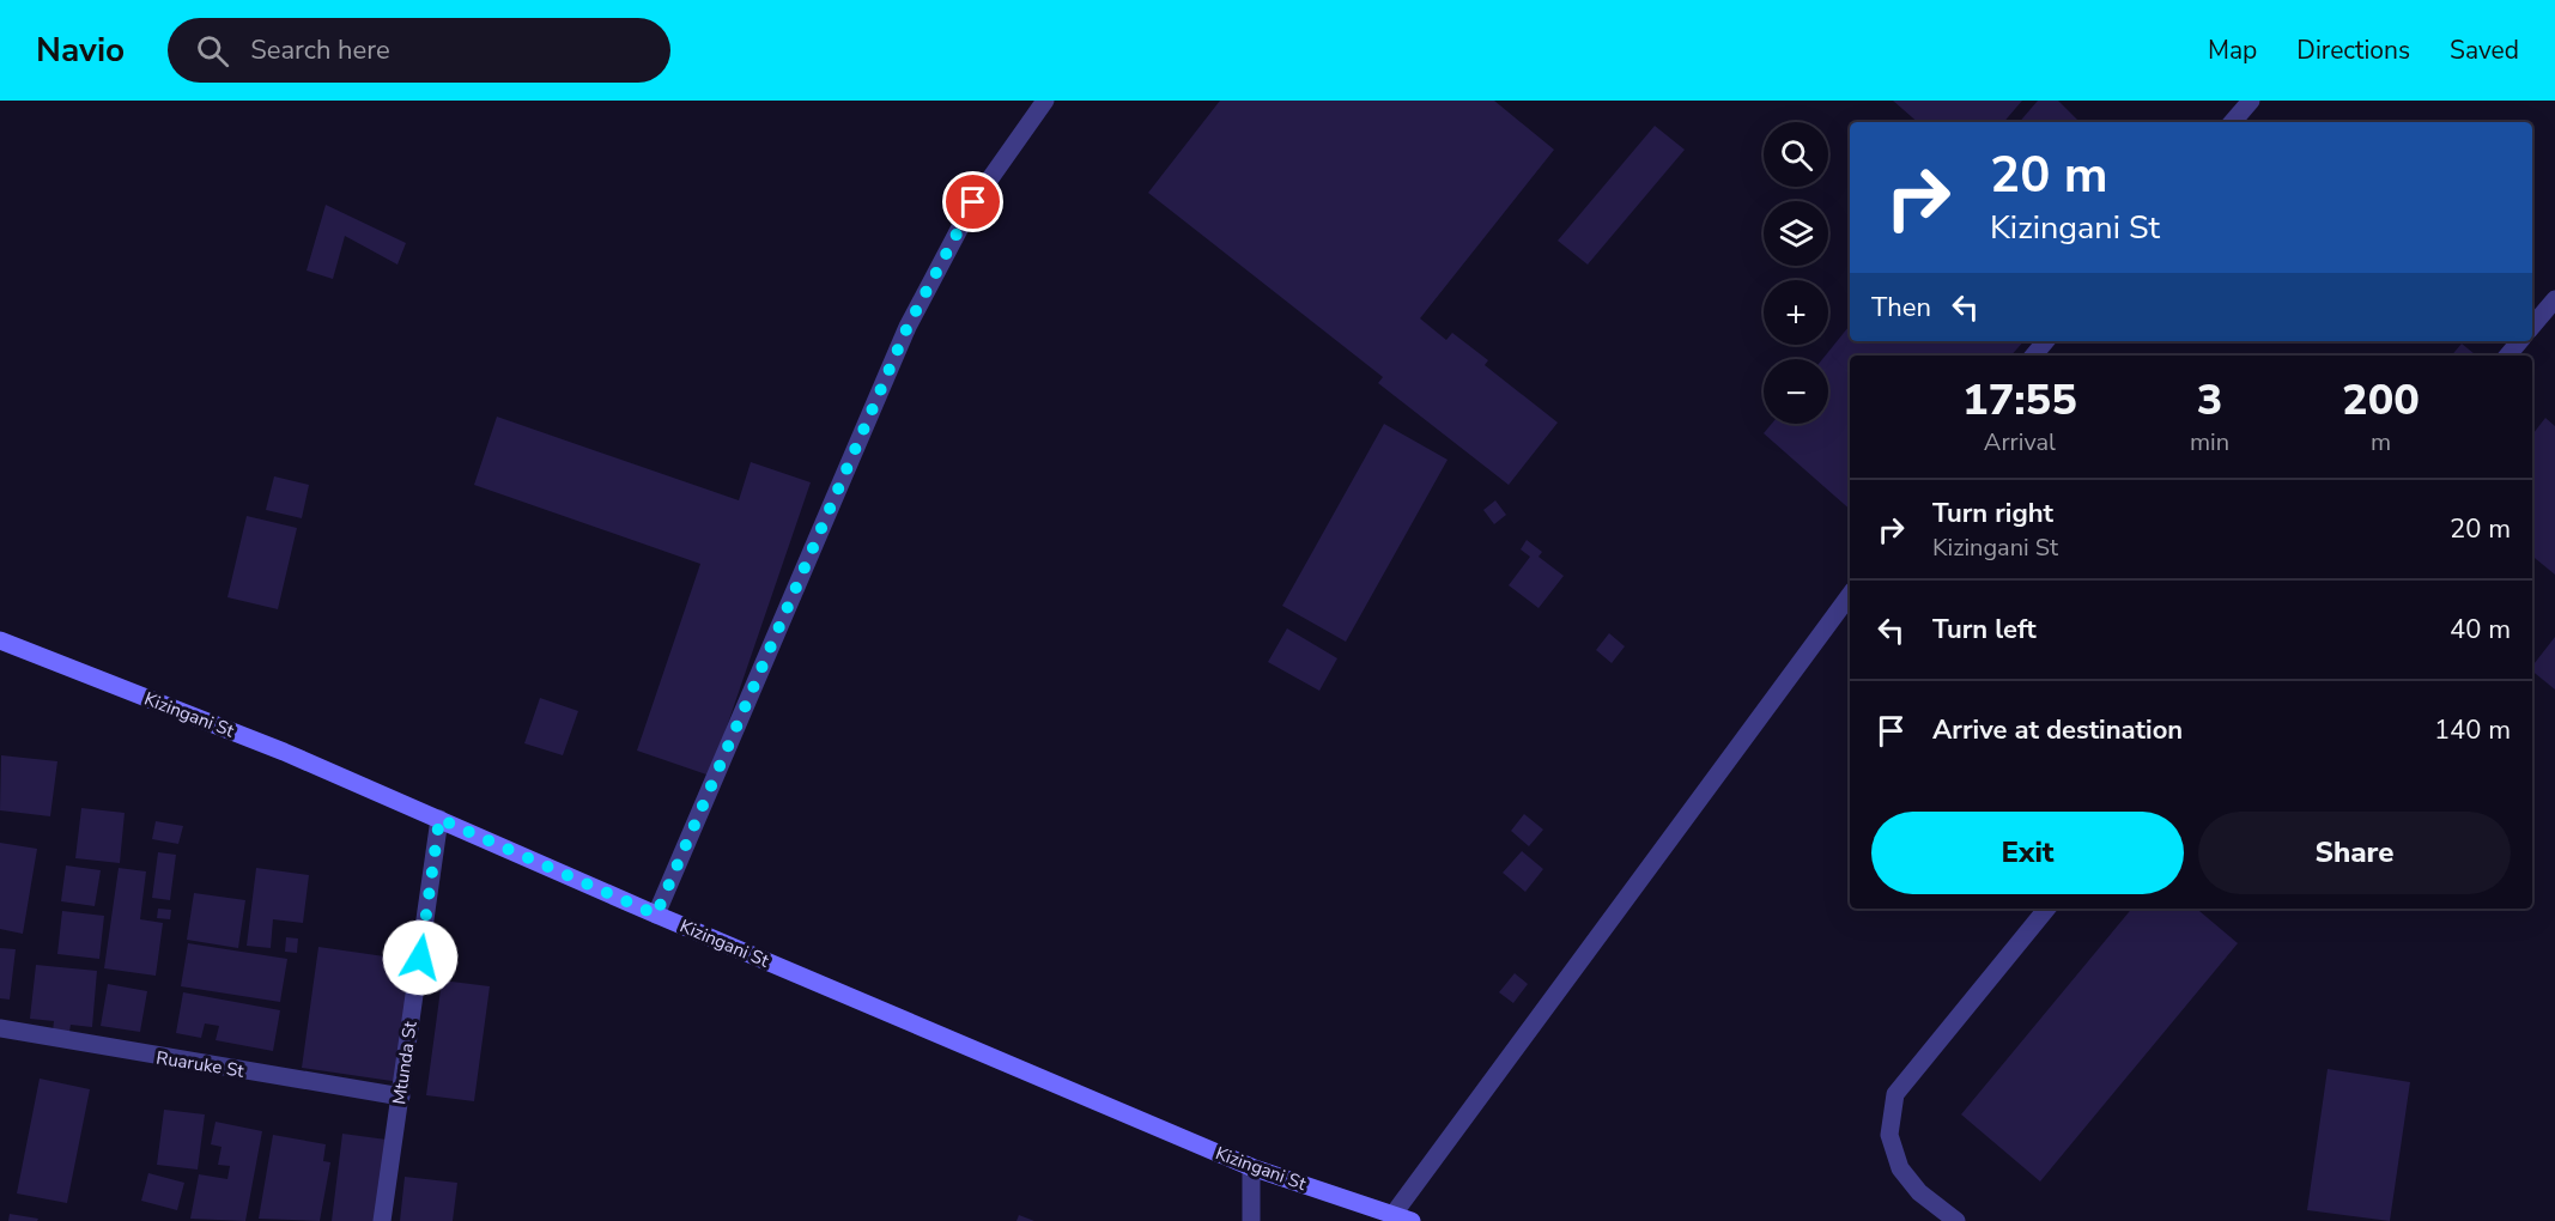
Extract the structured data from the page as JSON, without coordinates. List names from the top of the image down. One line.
{"streets":{"street":["Kizingani St","Mtunda St","Ruaruke St"]},"crossings":[["Kizingani St","Mtunda St"],["Mtunda St","Ruaruke St"]],"page":{"header":"Navio","search":"Search here","nav":["Map","Directions","Saved"],"map_buttons":["+","−"],"turn":["20 m","Kizingani St"],"then":"Then","eta":["17:55","Arrival","3","min","200","m"],"list":[{"name":"Turn right","note":"Kizingani St","value":"20 m"},{"name":"Turn left","value":"40 m"},{"name":"Arrive at destination","value":"140 m"}],"buttons":["Exit","Share"]}}
